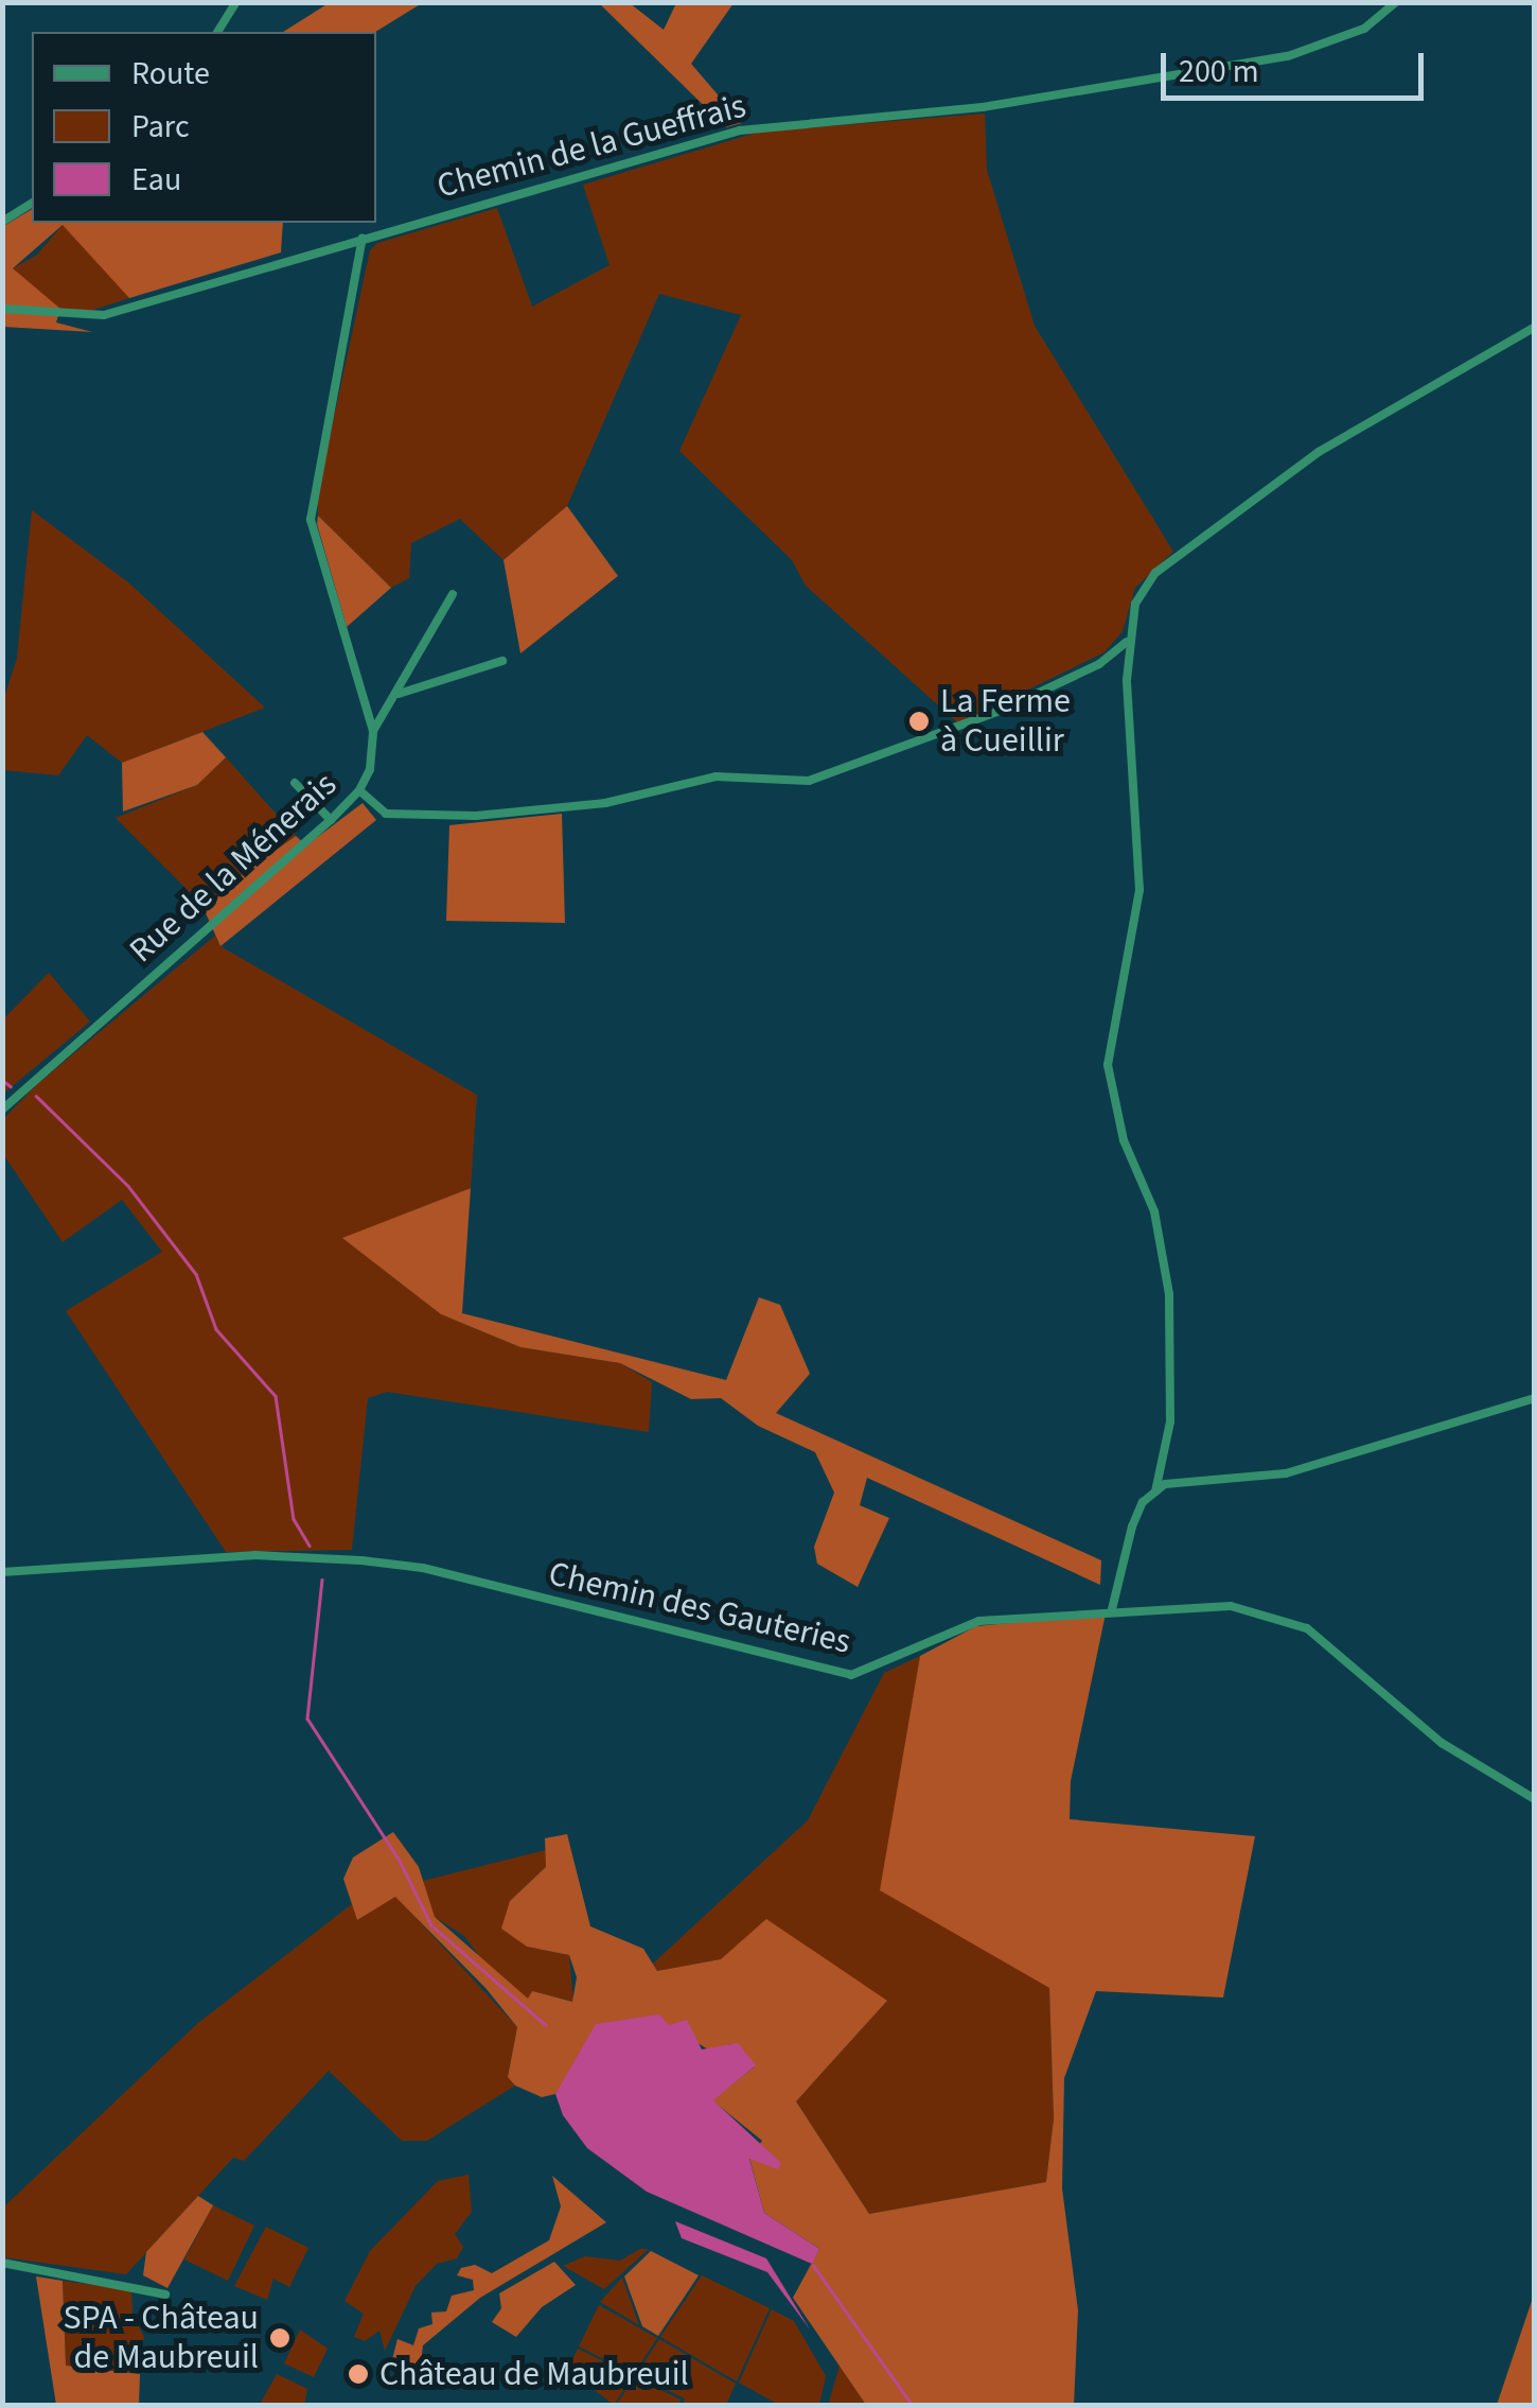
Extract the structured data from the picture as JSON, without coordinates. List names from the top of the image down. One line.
{"streets":{"street":["Chemin de la Gueffrais","Rue de la Ménerais","Chemin des Gauteries"]},"crossings":[["Chemin de la Gueffrais","Rue de la Ménerais"]],"places":["La Ferme à Cueillir","SPA - Château de Maubreuil","Château de Maubreuil"],"legend":["Route","Parc","Eau"],"scale_bar":"200 m"}
